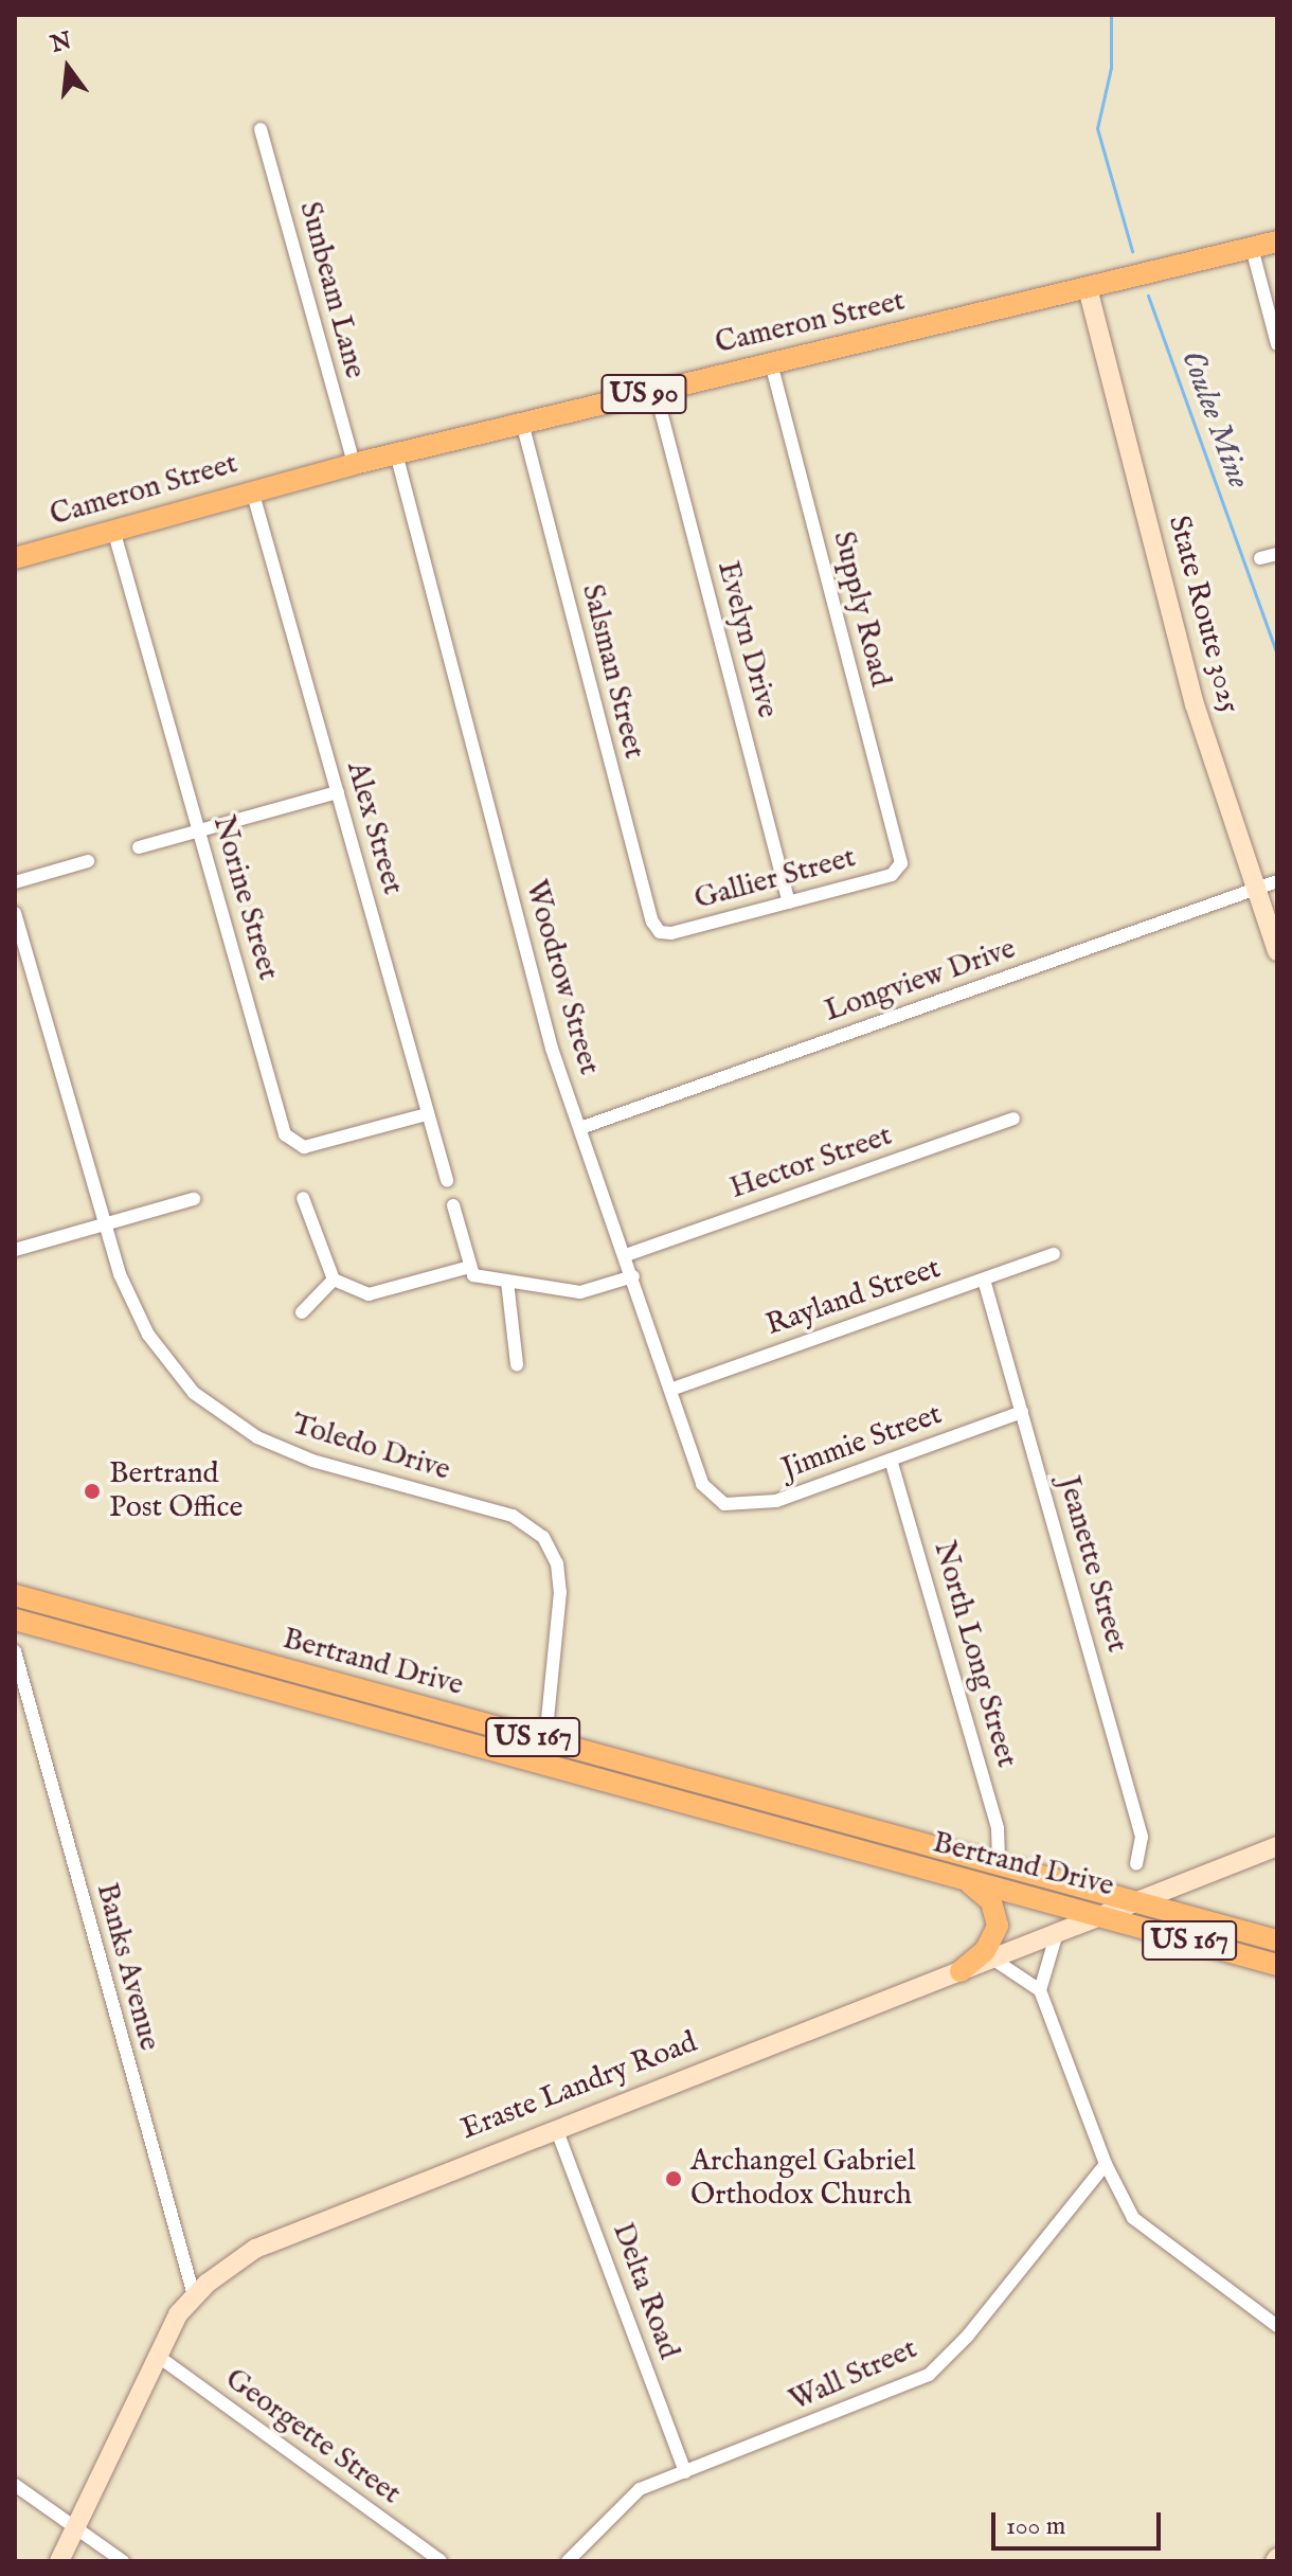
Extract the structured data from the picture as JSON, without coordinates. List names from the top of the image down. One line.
{"streets":{"main road":["Cameron Street","US 90","Bertrand Drive","US 167"],"street":["Sunbeam Lane","Supply Road","State Route 3025","Evelyn Drive","Salsman Street","Alex Street","Gallier Street","Norine Street","Woodrow Street","Longview Drive","Hector Street","Rayland Street","Jimmie Street","Toledo Drive","Jeanette Street","North Long Street","Banks Avenue","Eraste Landry Road","Delta Road","Wall Street","Georgette Street"]},"crossings":[["Sunbeam Lane","Cameron Street"],["Cameron Street","Supply Road"],["Cameron Street","State Route 3025"],["Cameron Street","Evelyn Drive"],["Cameron Street","Salsman Street"],["Cameron Street","Alex Street"],["Cameron Street","Norine Street"],["Cameron Street","Woodrow Street"],["Supply Road","Gallier Street"],["State Route 3025","Longview Drive"],["Evelyn Drive","Gallier Street"],["Salsman Street","Gallier Street"],["Alex Street","Norine Street"],["Woodrow Street","Longview Drive"],["Woodrow Street","Hector Street"],["Woodrow Street","Rayland Street"],["Woodrow Street","Jimmie Street"],["Rayland Street","Jeanette Street"],["Jimmie Street","Jeanette Street"],["Jimmie Street","North Long Street"],["Toledo Drive","Bertrand Drive"],["North Long Street","Bertrand Drive"],["Bertrand Drive","Eraste Landry Road"],["Banks Avenue","Eraste Landry Road"],["Eraste Landry Road","Delta Road"],["Eraste Landry Road","Georgette Street"],["Delta Road","Wall Street"]],"water":["Coulee Mine"],"places":["Bertrand Post Office","Archangel Gabriel Orthodox Church"],"scale_bar":"100 m","north":"top"}
